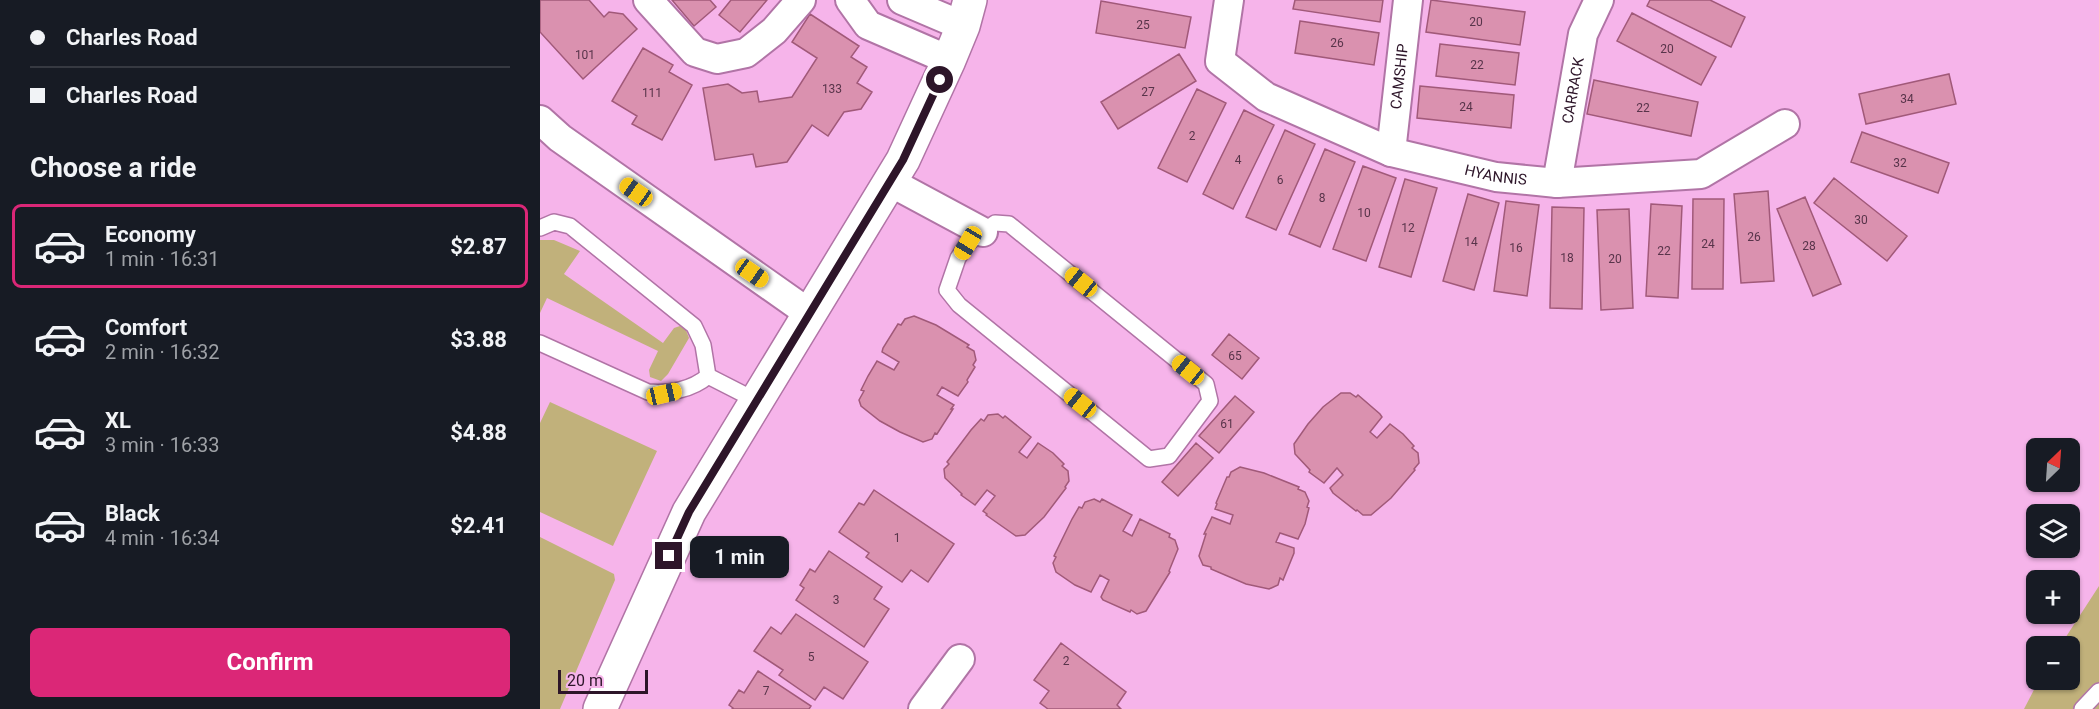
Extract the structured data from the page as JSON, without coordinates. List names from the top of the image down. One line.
{"streets":{"street":["CAMSHIP","CARRACK","HYANNIS"]},"crossings":[["CAMSHIP","HYANNIS"],["CARRACK","HYANNIS"]],"house_numbers":["20","25","26","20","101","22","133","27","111","34","24","22","2","4","32","6","8","10","30","12","26","14","24","28","16","22","18","20","65","61","1","3","5","2","7"],"scale_bar":"20 m","north":"top right","page":{"banner":["Charles Road","Charles Road"],"heading":"Choose a ride","list":[{"name":"Economy","note":"1 min · 16:31","value":"$2.87"},{"name":"Comfort","note":"2 min · 16:32","value":"$3.88"},{"name":"XL","note":"3 min · 16:33","value":"$4.88"},{"name":"Black","note":"4 min · 16:34","value":"$2.41"}],"map_buttons":["+","−"],"bubble":"1 min","buttons":"Confirm","scale":"20 m"}}
